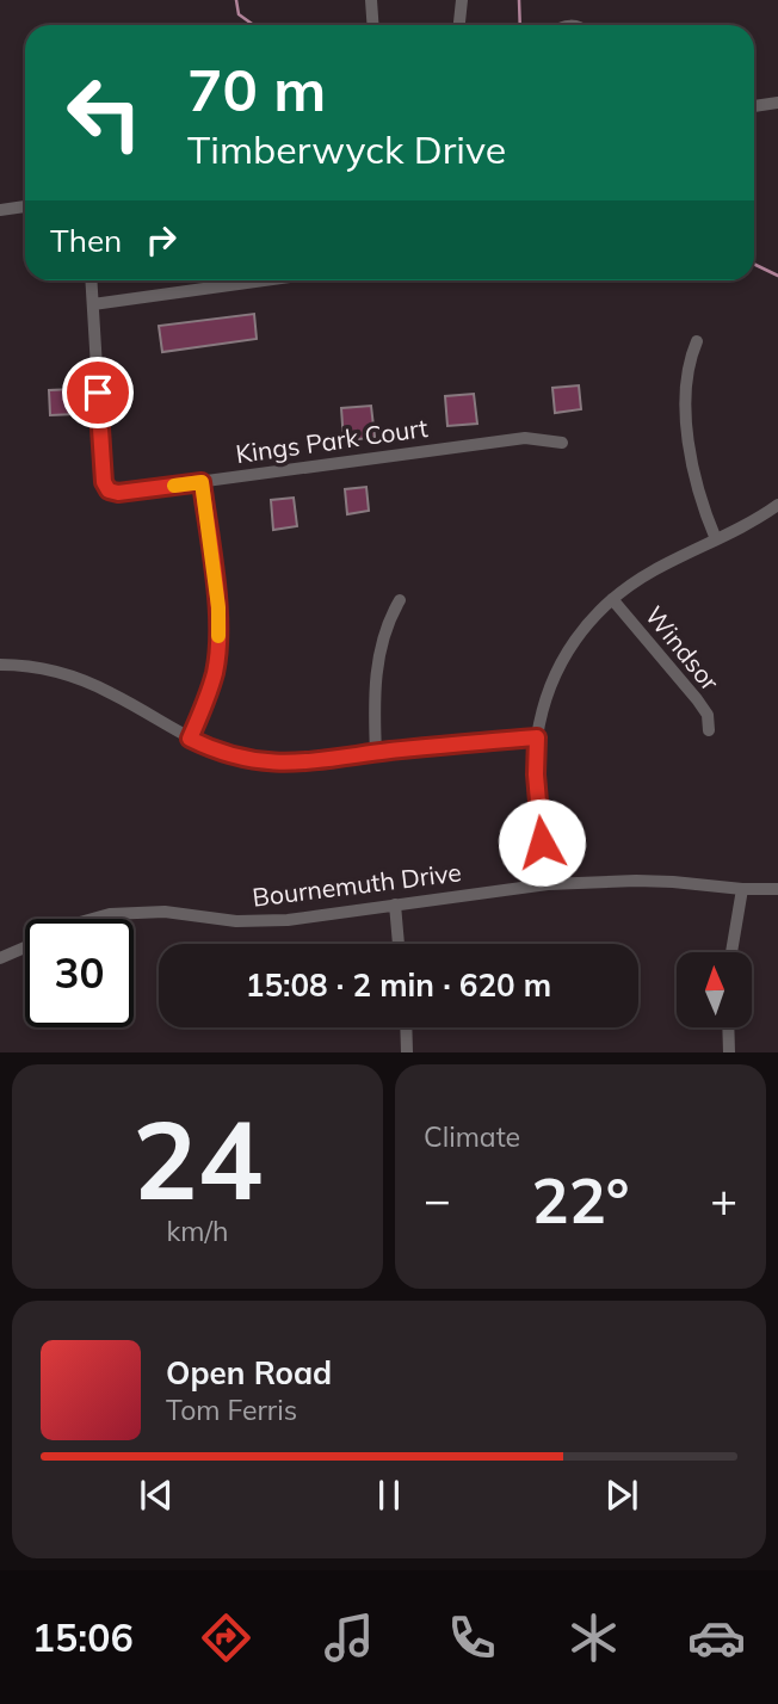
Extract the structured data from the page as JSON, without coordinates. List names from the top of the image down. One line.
{"streets":{"street":["Kings Park Court","Windsor","Bournemuth Drive"]},"north":"top","page":{"turn":["70 m","Timberwyck Drive"],"then":"Then","limit":"30","trip":"15:08 · 2 min · 620 m","tile":[["24","km/h"],"Climate"],"heat":["−","22°","+"],"song":["Open Road","Tom Ferris"],"tabs":"15:06"}}
